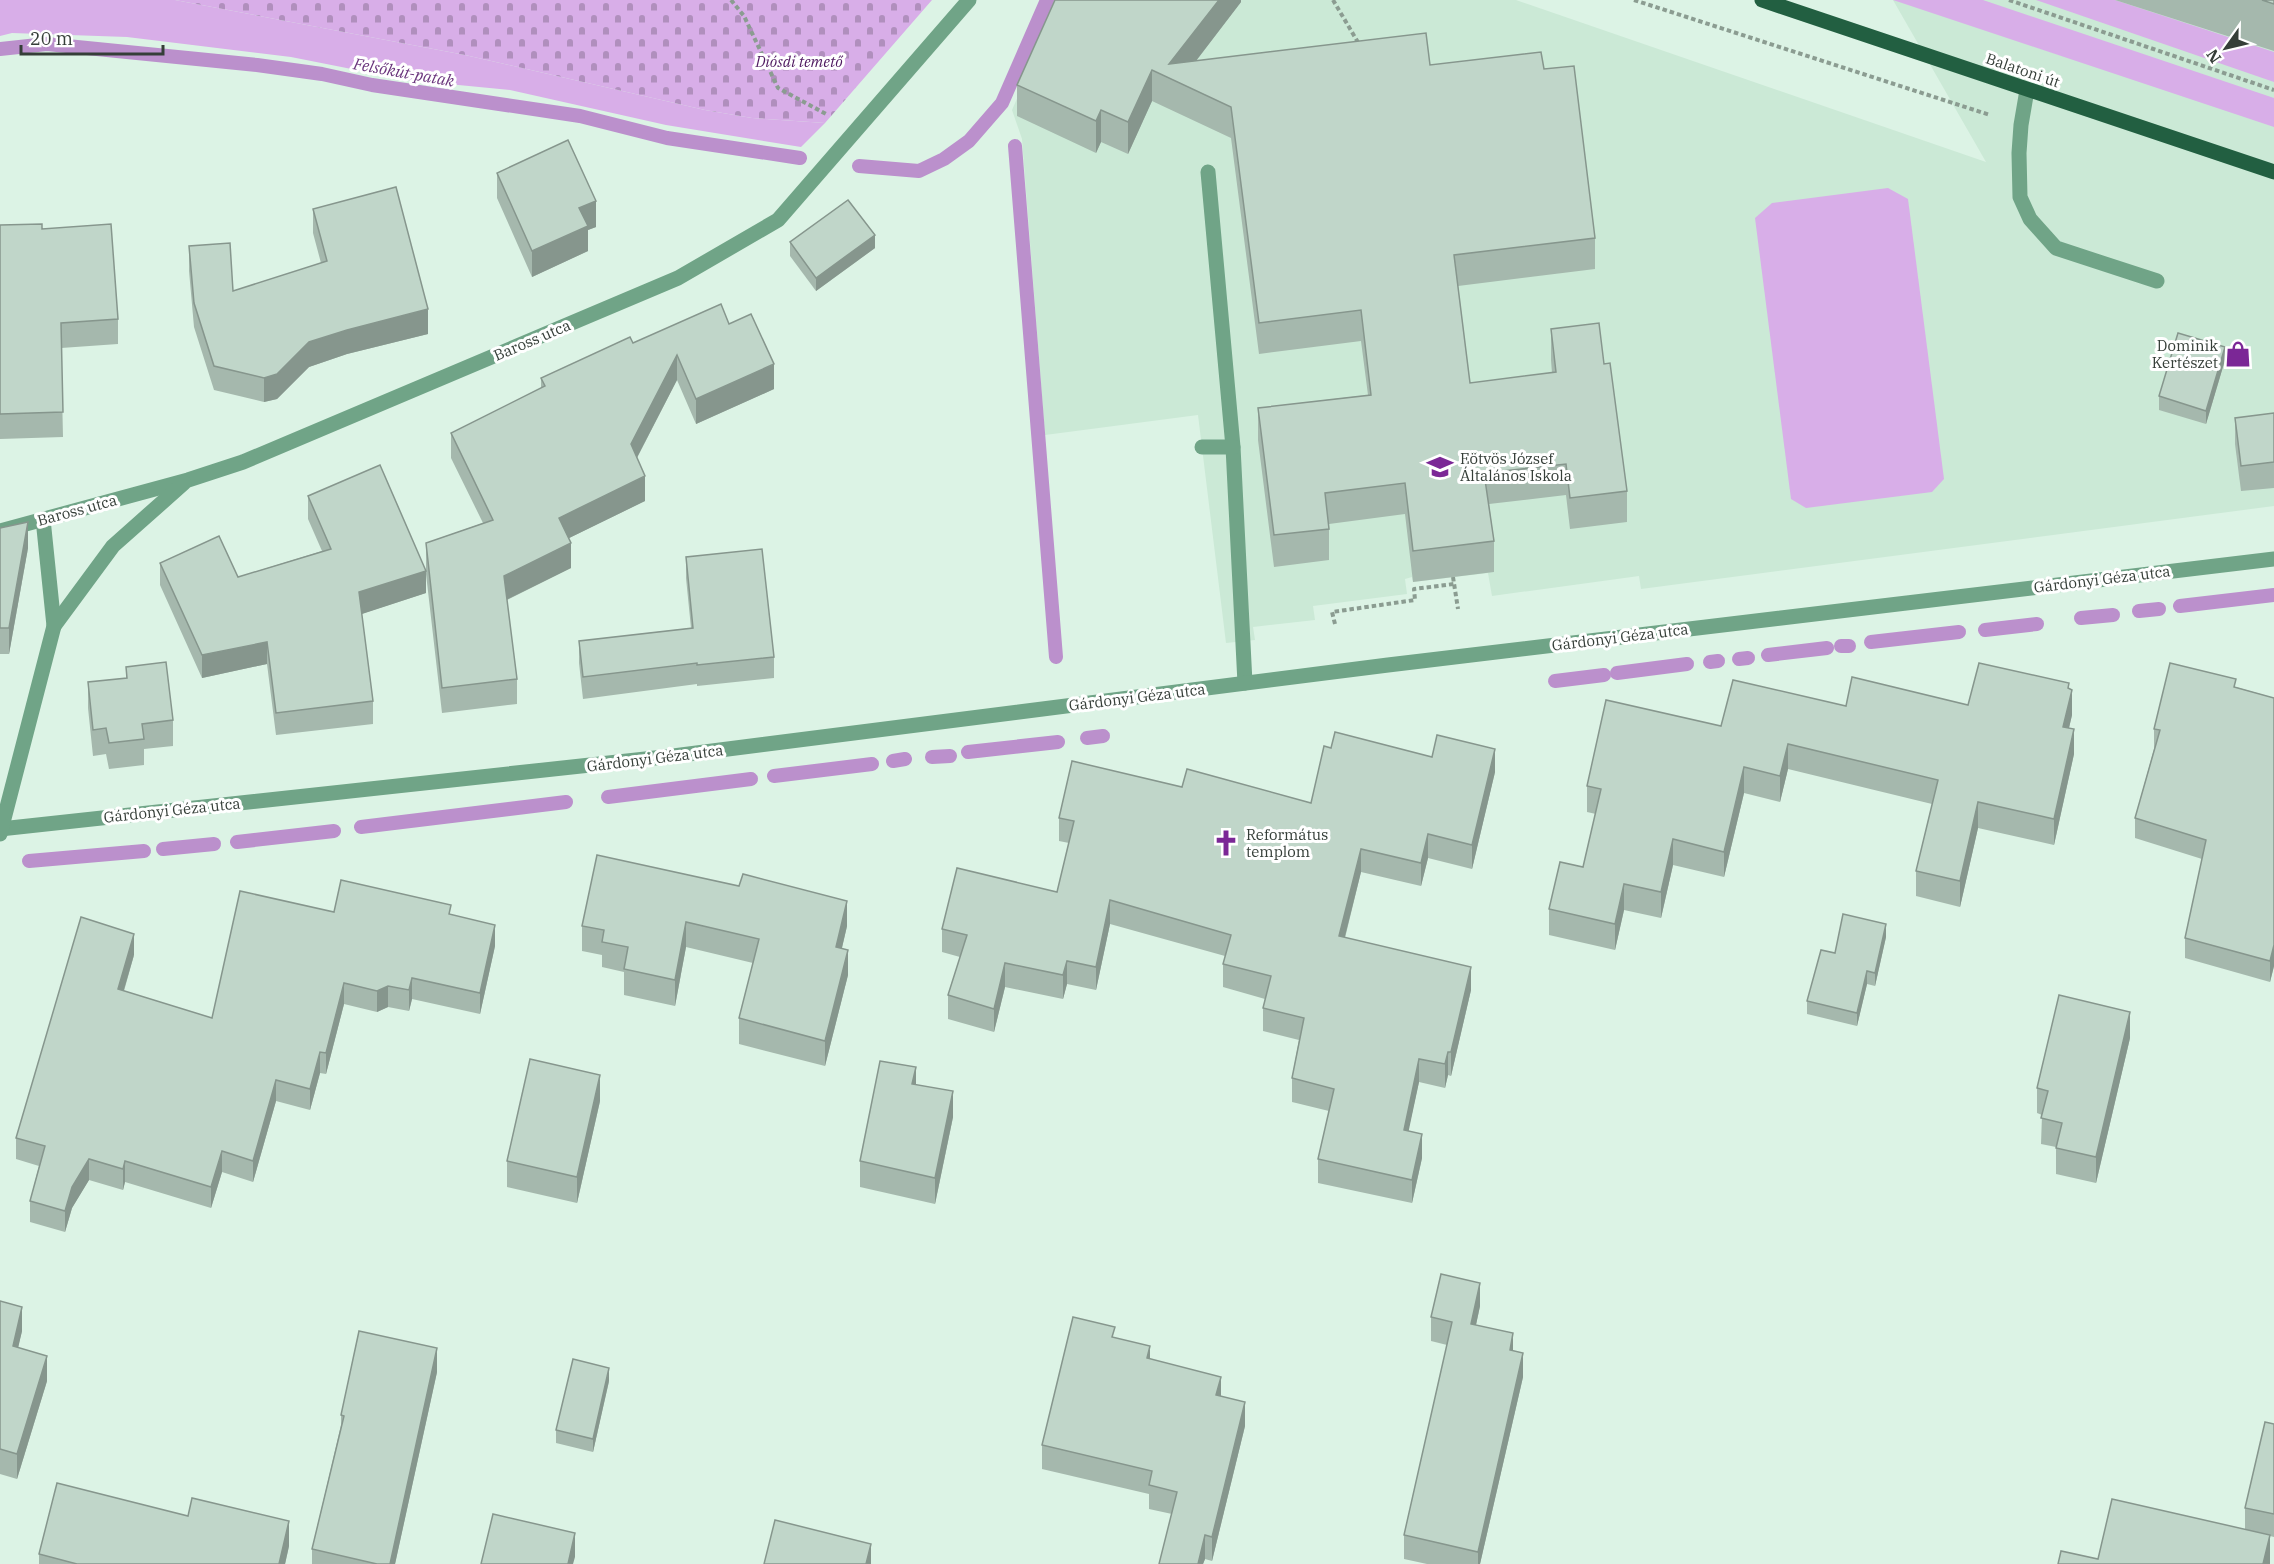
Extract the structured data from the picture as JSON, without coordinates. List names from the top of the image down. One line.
{"streets":{"main road":["Balatoni út"],"street":["Baross utca","Gárdonyi Géza utca"]},"water":["Felsőkút-patak"],"parks":["Diósdi temető"],"places":{"shop":["Dominik Kertészet"],"school or university":["Eötvös József Általános Iskola"],"church":["Református templom"]},"scale_bar":"20 m","north":"bottom left"}
